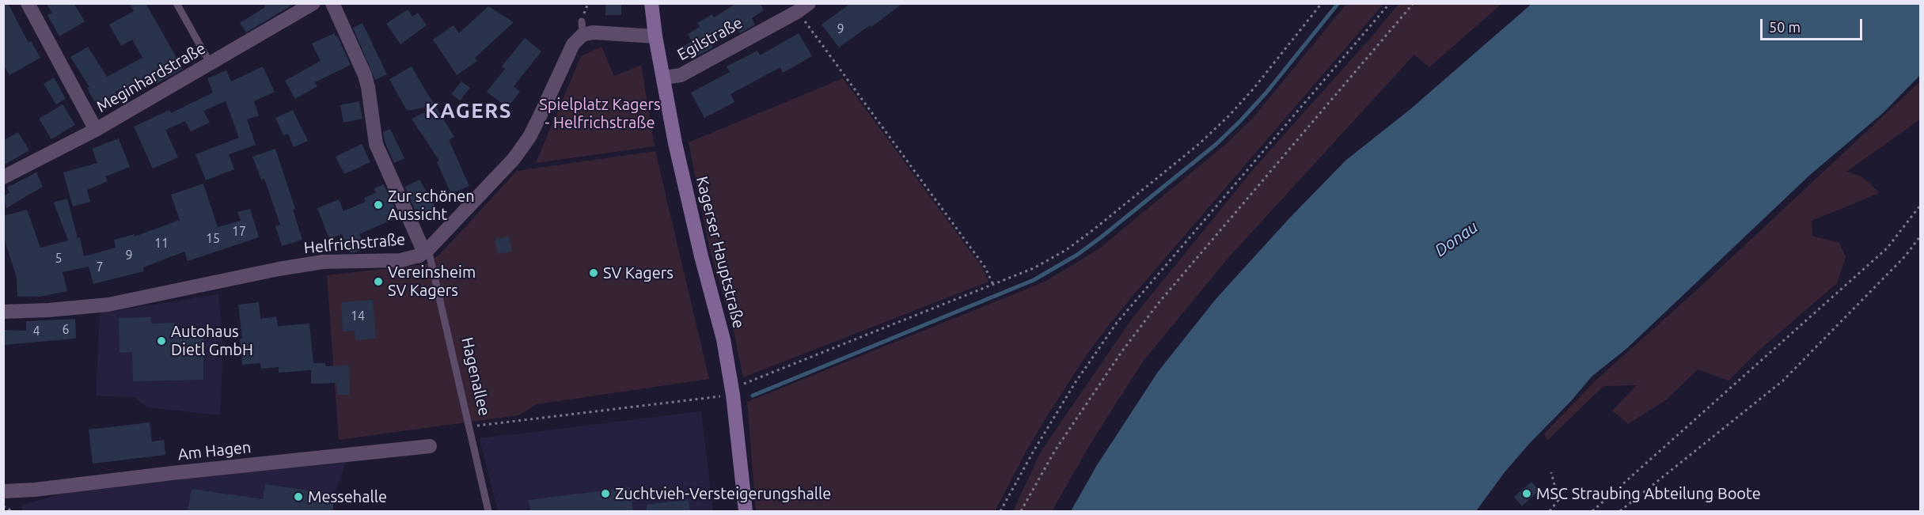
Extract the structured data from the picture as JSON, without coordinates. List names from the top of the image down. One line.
{"streets":{"street":["Egilstraße","Meginhardstraße","Helfrichstraße","Kagerser Hauptstraße","Hagenallee","Am Hagen"]},"crossings":[["Egilstraße","Kagerser Hauptstraße"],["Helfrichstraße","Kagerser Hauptstraße"],["Helfrichstraße","Hagenallee"]],"districts":["KAGERS"],"water":["Donau"],"parks":["Spielplatz Kagers - Helfrichstraße"],"places":["Zur schönen Aussicht","SV Kagers","Vereinsheim SV Kagers","Autohaus Dietl GmbH","Zuchtvieh-Versteigerungshalle","MSC Straubing Abteilung Boote","Messehalle"],"house_numbers":["9","17","15","11","9","5","7","14","6","4"],"scale_bar":"50 m"}
